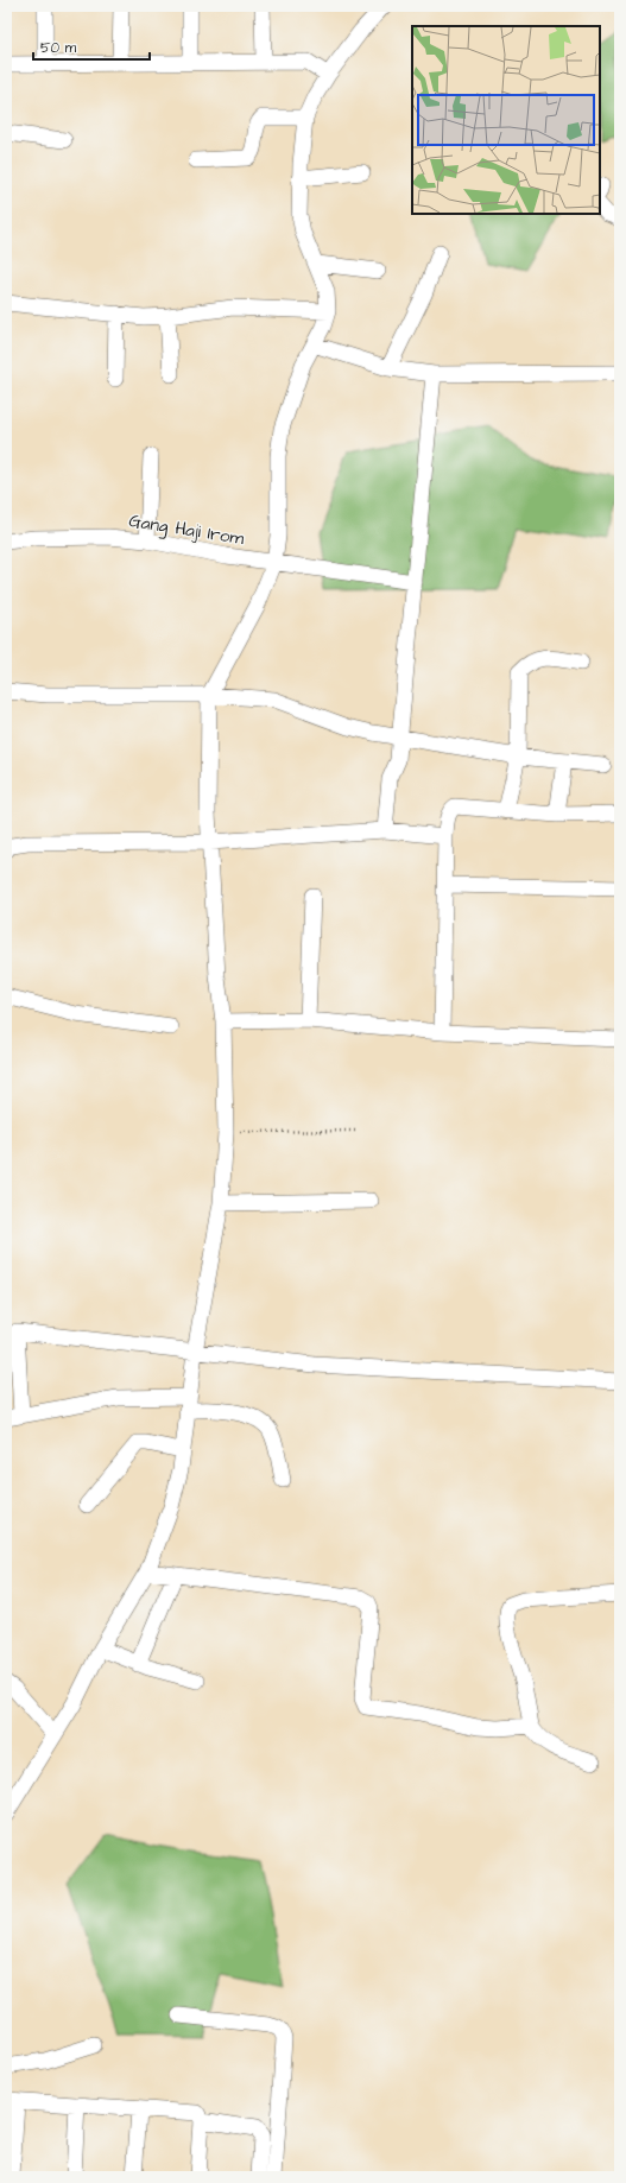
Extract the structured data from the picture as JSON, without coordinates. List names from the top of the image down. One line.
{"streets":{"street":["Gang Haji Irom"]},"scale_bar":"50 m"}
